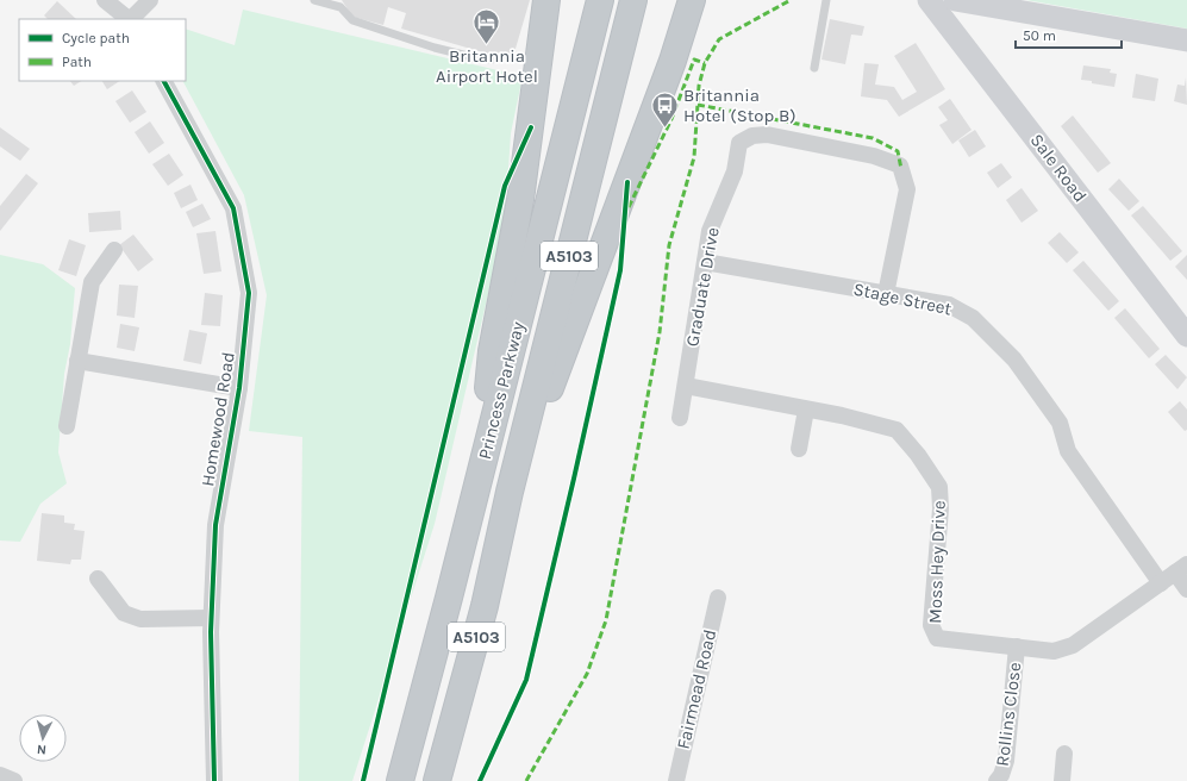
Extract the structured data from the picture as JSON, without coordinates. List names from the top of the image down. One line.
{"streets":{"highway":["A5103","Princess Parkway"],"main road":["Sale Road"],"street":["Graduate Drive","Stage Street","Homewood Road","Moss Hey Drive","Fairmead Road","Rollins Close"]},"crossings":[["Graduate Drive","Stage Street"],["Graduate Drive","Moss Hey Drive"],["Stage Street","Moss Hey Drive"],["Moss Hey Drive","Rollins Close"]],"places":{"hotel":["Britannia Airport Hotel"],"bus stop":["Britannia Hotel (Stop B)"]},"legend":["Cycle path","Path"],"scale_bar":"50 m","north":"bottom"}
